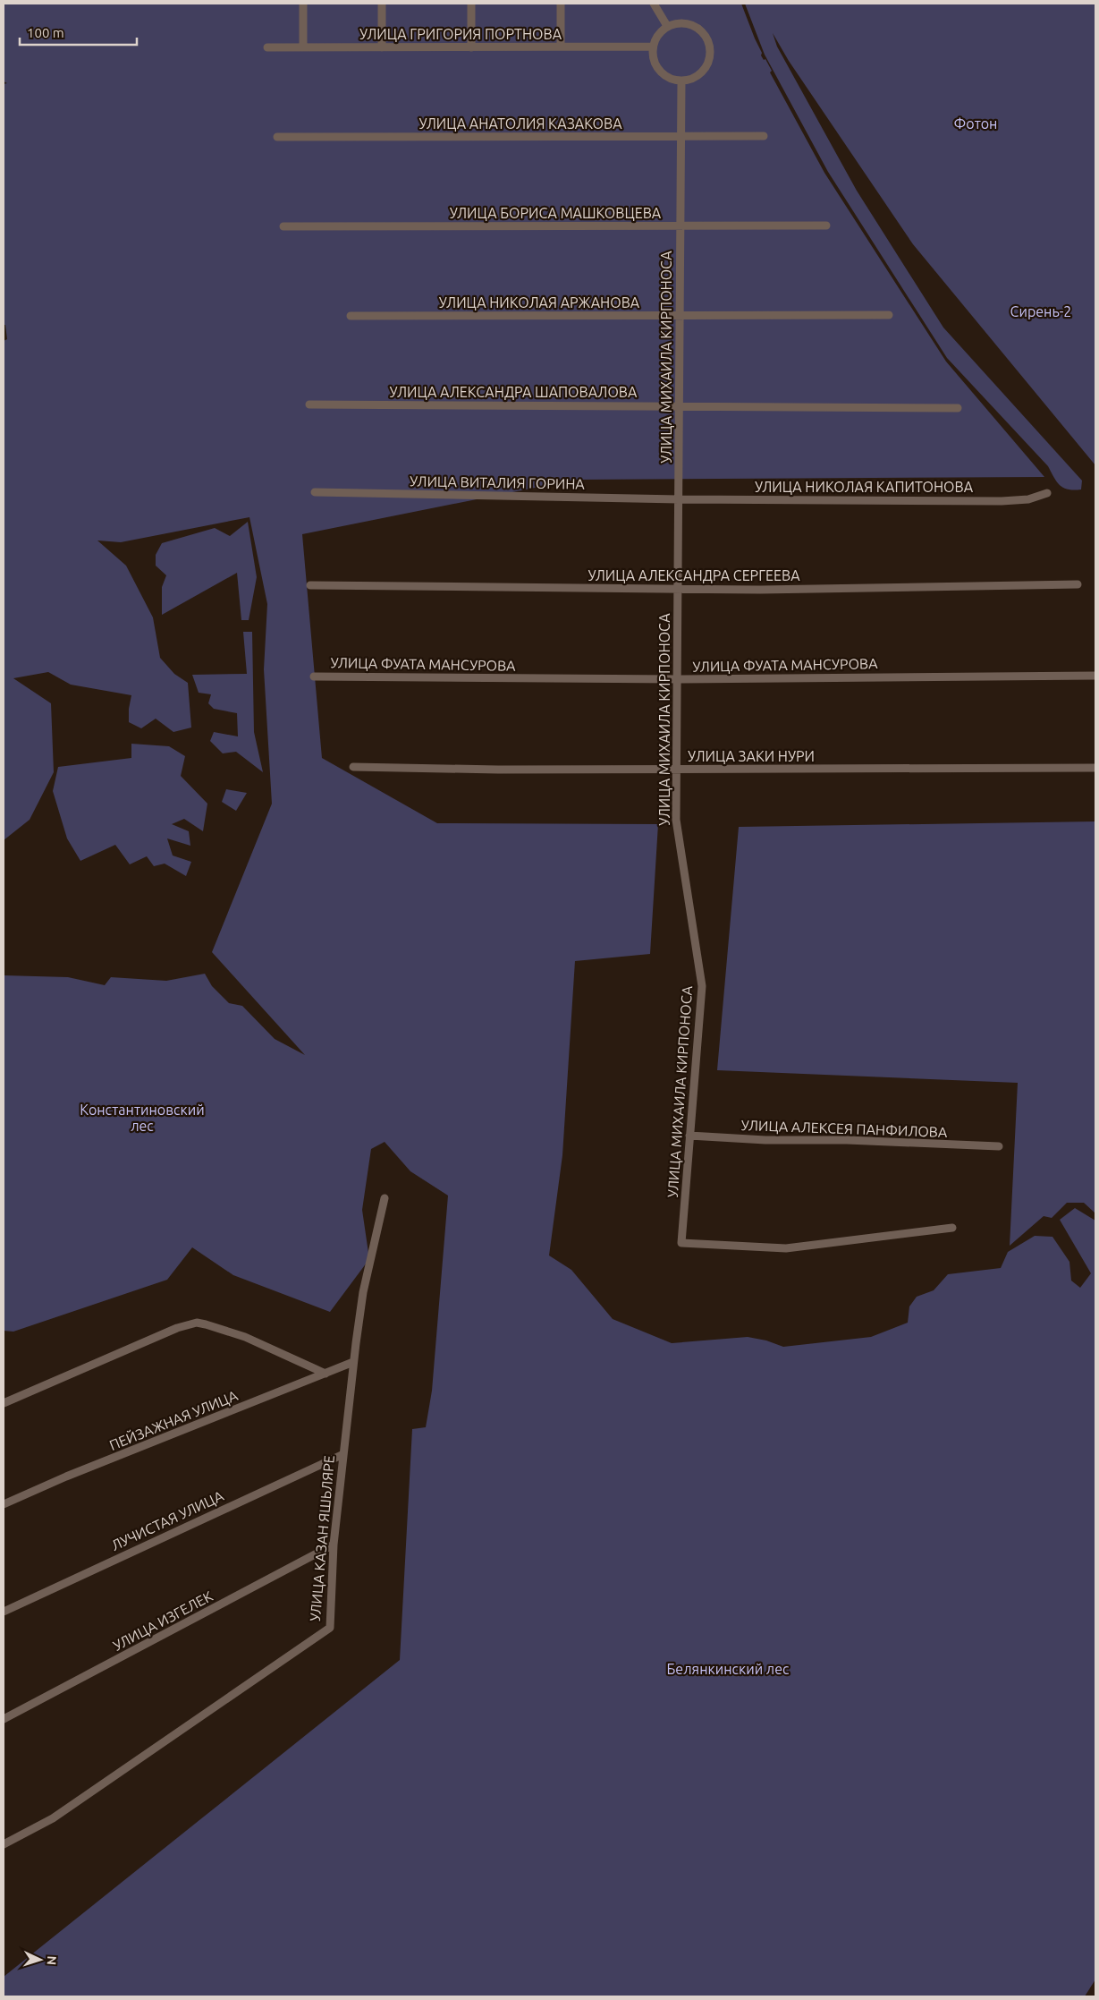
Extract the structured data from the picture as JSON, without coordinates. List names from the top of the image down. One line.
{"streets":{"street":["УЛИЦА ГРИГОРИЯ ПОРТНОВА","УЛИЦА АНАТОЛИЯ КАЗАКОВА","УЛИЦА БОРИСА МАШКОВЦЕВА","УЛИЦА НИКОЛАЯ АРЖАНОВА","УЛИЦА МИХАИЛА КИРПОНОСА","УЛИЦА АЛЕКСАНДРА ШАПОВАЛОВА","УЛИЦА ВИТАЛИЯ ГОРИНА","УЛИЦА НИКОЛАЯ КАПИТОНОВА","УЛИЦА АЛЕКСАНДРА СЕРГЕЕВА","УЛИЦА ФУАТА МАНСУРОВА","УЛИЦА ЗАКИ НУРИ","УЛИЦА АЛЕКСЕЯ ПАНФИЛОВА","ПЕЙЗАЖНАЯ УЛИЦА","ЛУЧИСТАЯ УЛИЦА","УЛИЦА КАЗАН ЯШЬЛЯРЕ","УЛИЦА ИЗГЕЛЕК"]},"crossings":[["УЛИЦА ГРИГОРИЯ ПОРТНОВА","УЛИЦА МИХАИЛА КИРПОНОСА"],["УЛИЦА АНАТОЛИЯ КАЗАКОВА","УЛИЦА МИХАИЛА КИРПОНОСА"],["УЛИЦА БОРИСА МАШКОВЦЕВА","УЛИЦА МИХАИЛА КИРПОНОСА"],["УЛИЦА НИКОЛАЯ АРЖАНОВА","УЛИЦА МИХАИЛА КИРПОНОСА"],["УЛИЦА МИХАИЛА КИРПОНОСА","УЛИЦА АЛЕКСАНДРА ШАПОВАЛОВА"],["УЛИЦА МИХАИЛА КИРПОНОСА","УЛИЦА ВИТАЛИЯ ГОРИНА"],["УЛИЦА МИХАИЛА КИРПОНОСА","УЛИЦА НИКОЛАЯ КАПИТОНОВА"],["УЛИЦА МИХАИЛА КИРПОНОСА","УЛИЦА АЛЕКСАНДРА СЕРГЕЕВА"],["УЛИЦА МИХАИЛА КИРПОНОСА","УЛИЦА ФУАТА МАНСУРОВА"],["УЛИЦА МИХАИЛА КИРПОНОСА","УЛИЦА ЗАКИ НУРИ"],["УЛИЦА МИХАИЛА КИРПОНОСА","УЛИЦА АЛЕКСЕЯ ПАНФИЛОВА"],["УЛИЦА ВИТАЛИЯ ГОРИНА","УЛИЦА НИКОЛАЯ КАПИТОНОВА"],["ПЕЙЗАЖНАЯ УЛИЦА","УЛИЦА КАЗАН ЯШЬЛЯРЕ"],["ЛУЧИСТАЯ УЛИЦА","УЛИЦА КАЗАН ЯШЬЛЯРЕ"],["УЛИЦА КАЗАН ЯШЬЛЯРЕ","УЛИЦА ИЗГЕЛЕК"]],"parks":["Фотон","Сирень-2","Константиновский лес","Белянкинский лес"],"scale_bar":"100 m","north":"right"}
